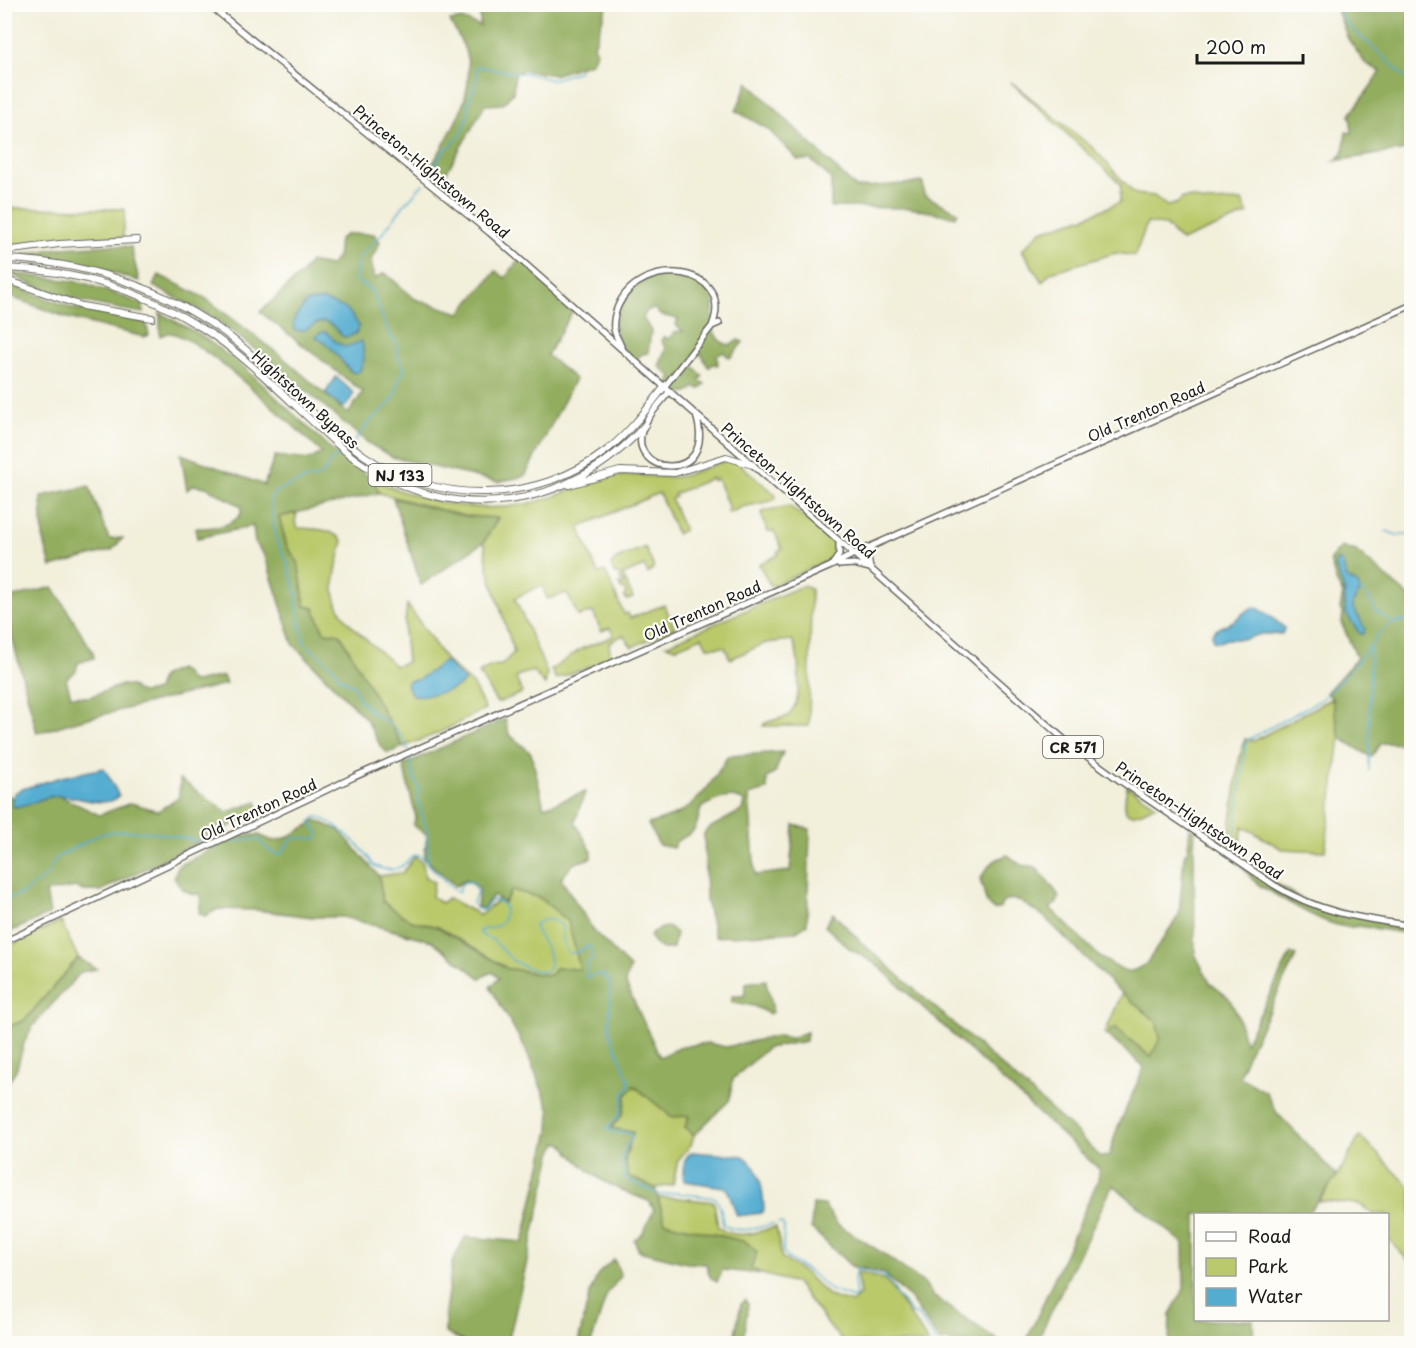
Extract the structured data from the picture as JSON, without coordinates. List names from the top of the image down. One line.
{"streets":{"highway":["Hightstown Bypass","NJ 133"],"main road":["Princeton-Hightstown Road","Old Trenton Road","CR 571"]},"crossings":[["Princeton-Hightstown Road","Hightstown Bypass"],["Princeton-Hightstown Road","Old Trenton Road"]],"legend":["Road","Park","Water"],"scale_bar":"200 m"}
